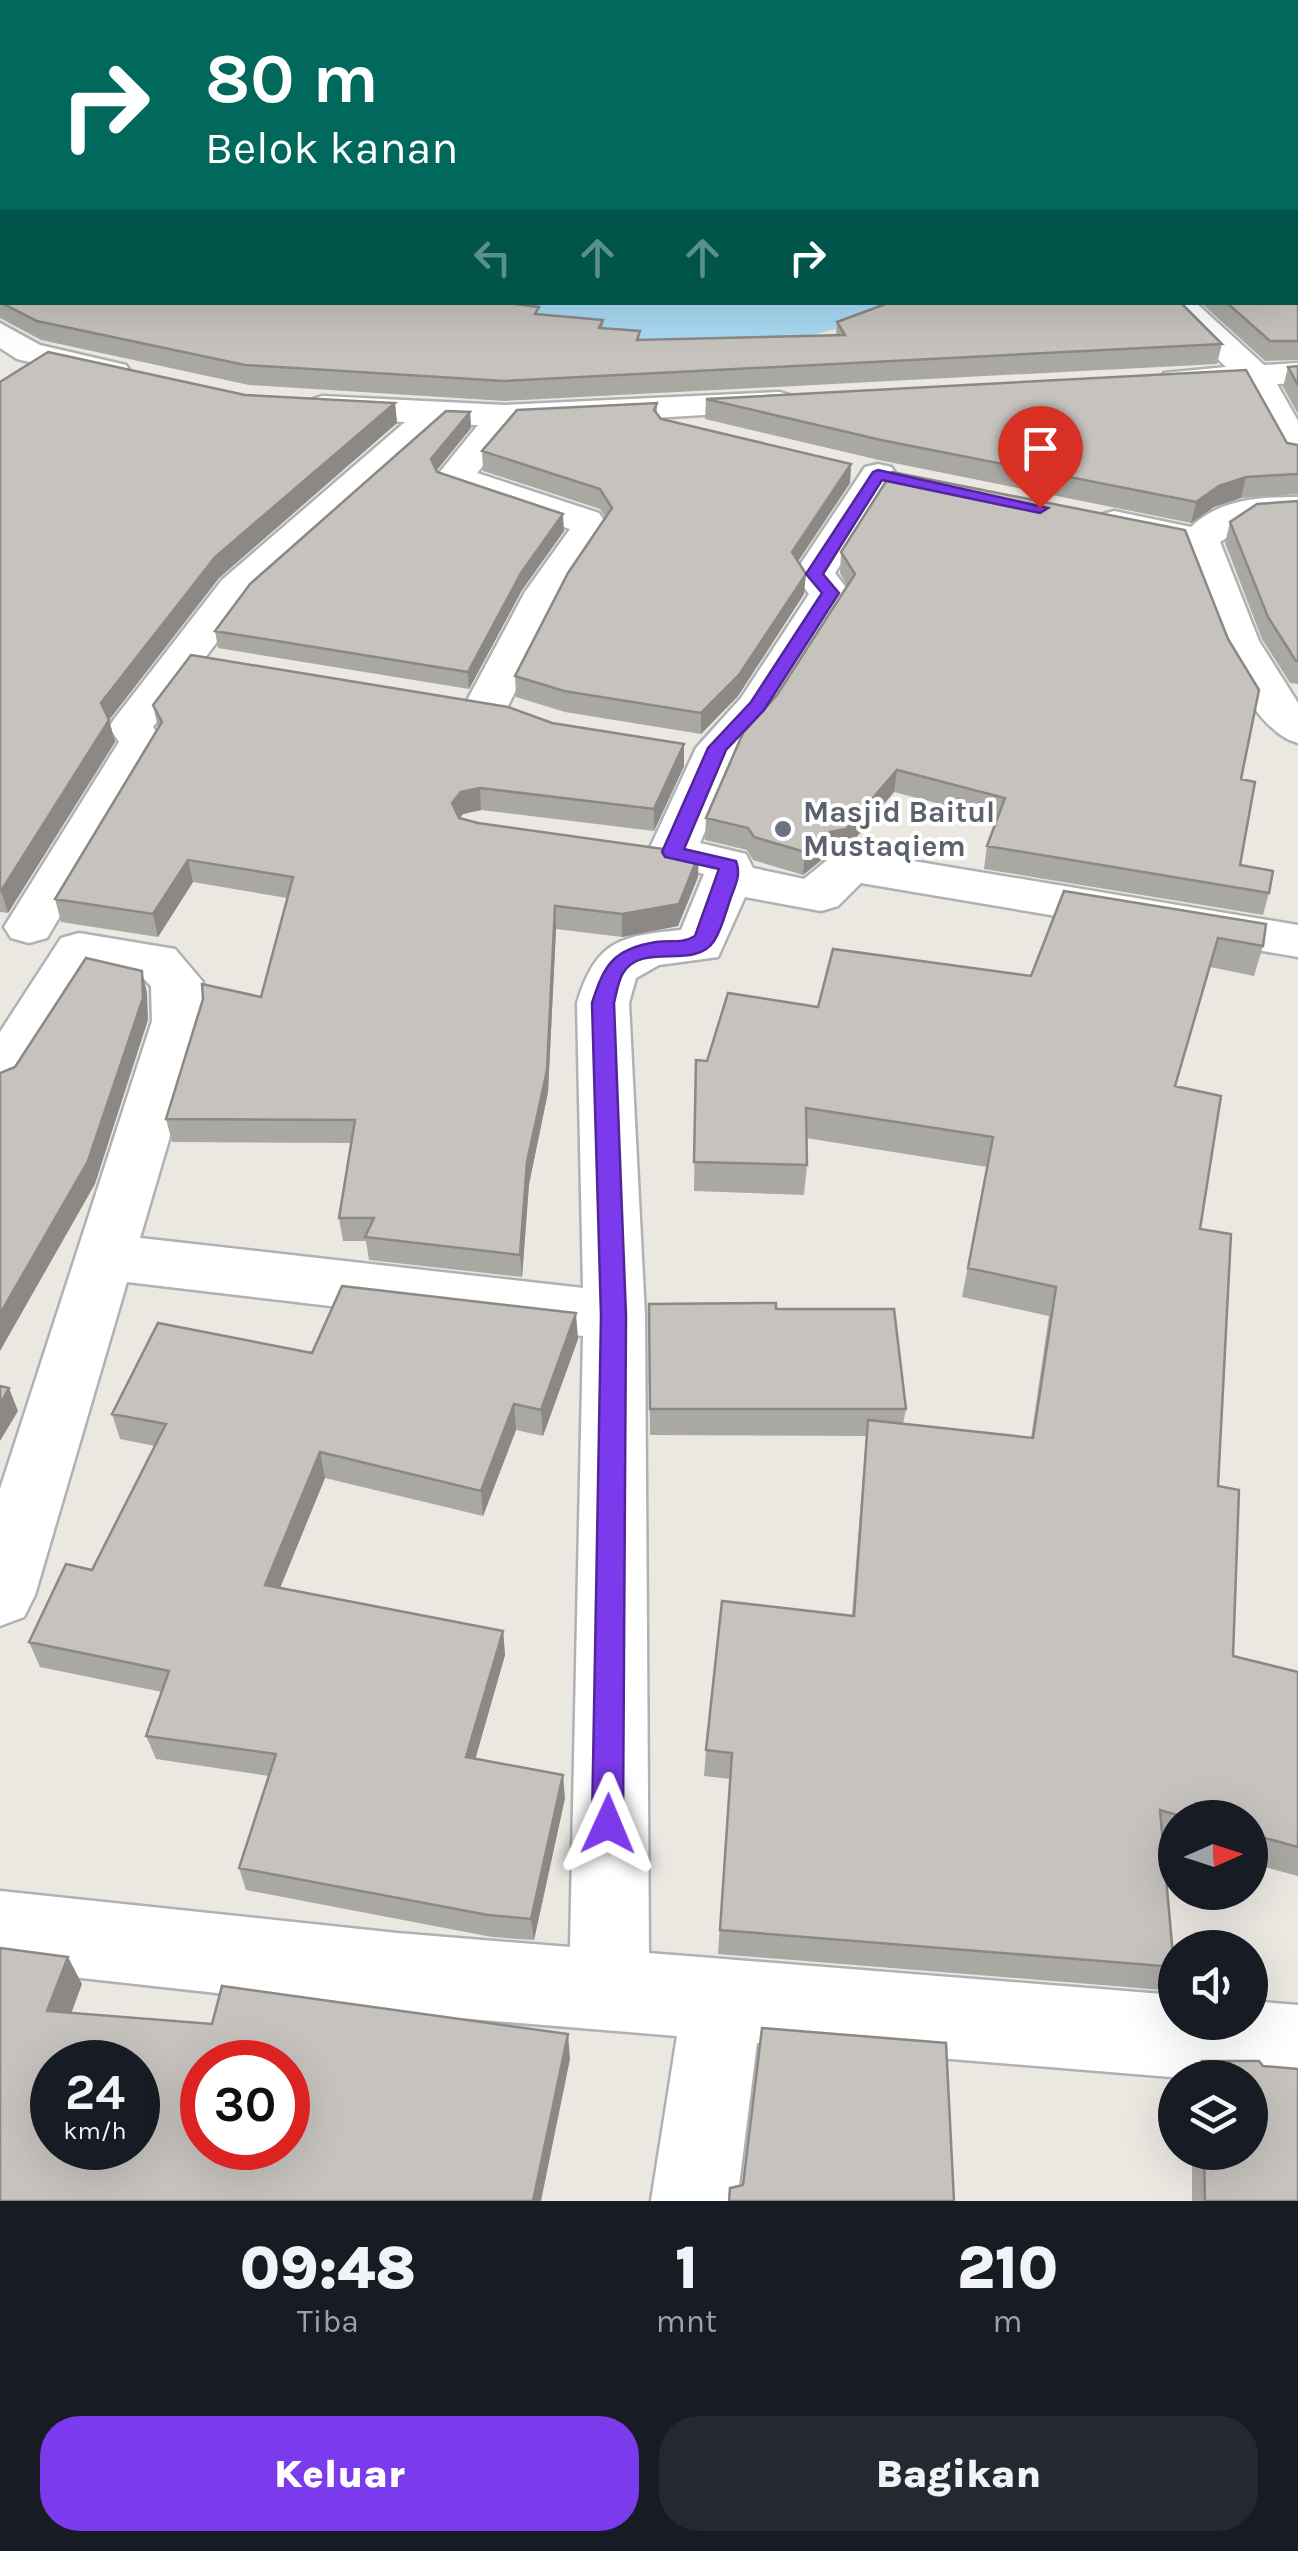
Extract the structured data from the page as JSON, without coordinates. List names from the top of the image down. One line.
{"places":["Masjid Baitul Mustaqiem"],"north":"right","page":{"turn":["80 m","Belok kanan"],"speed":"24 km/h","limit":"30","eta":["09:48","Tiba","1","mnt","210","m"],"buttons":["Keluar","Bagikan"]}}
